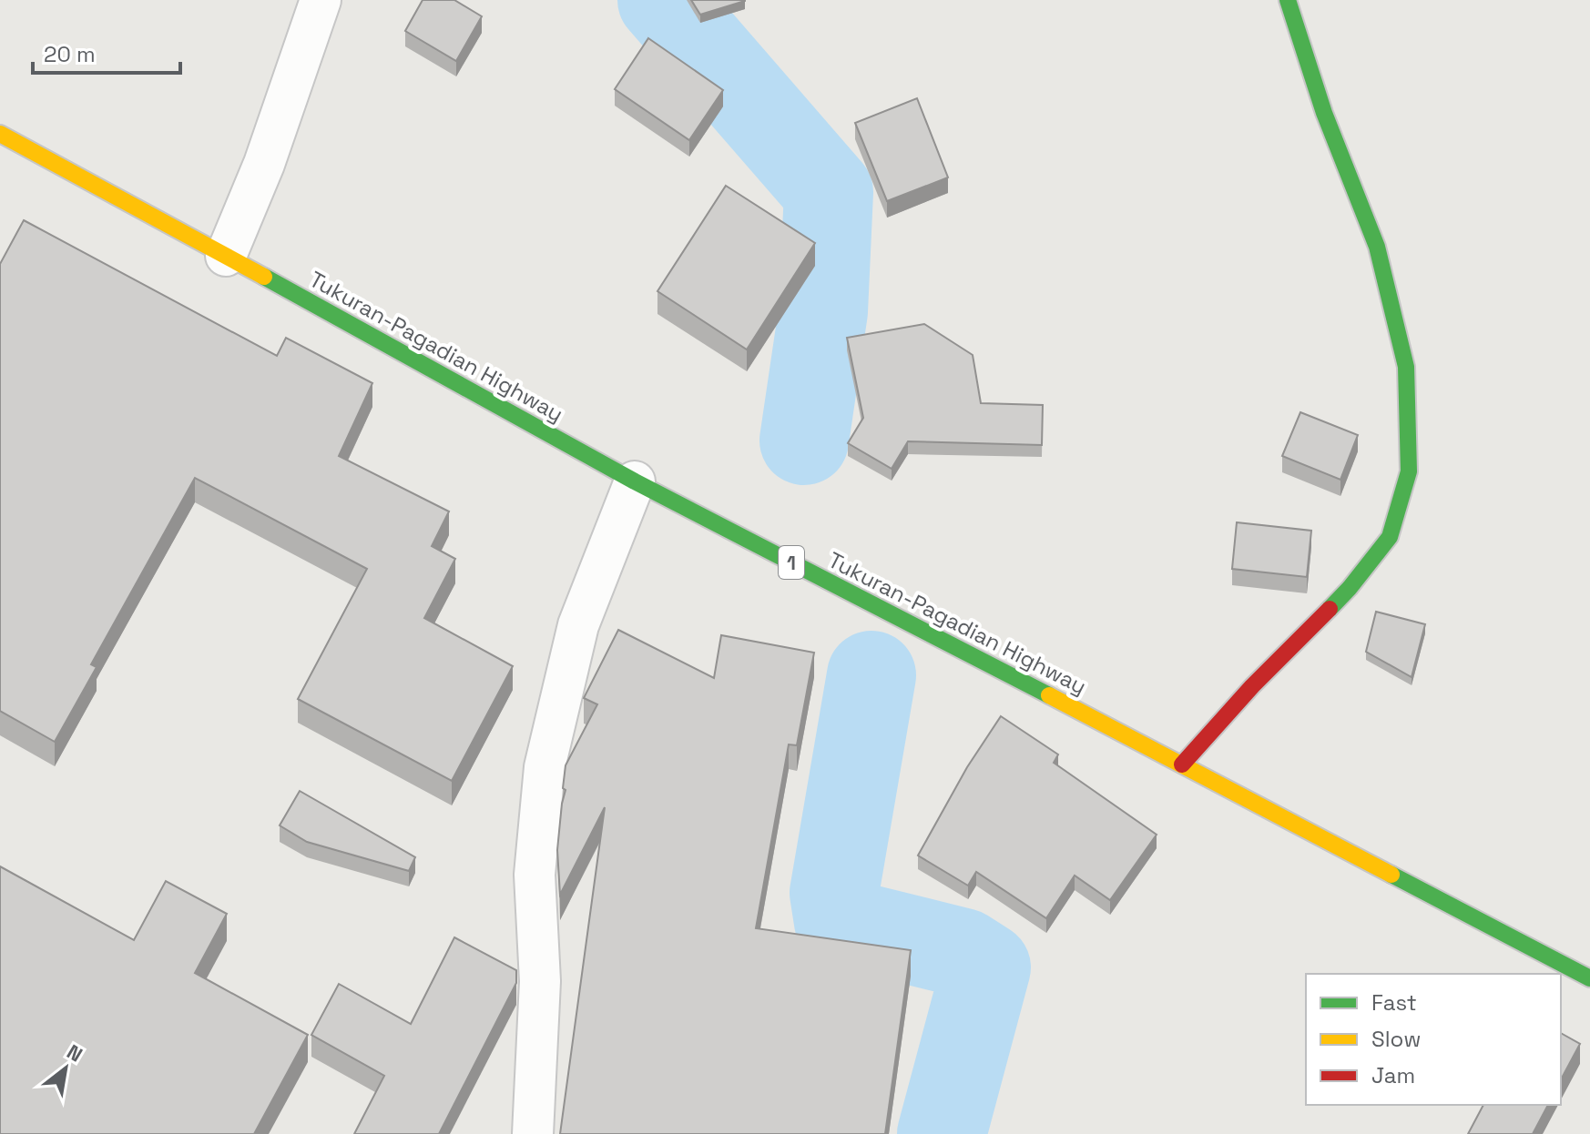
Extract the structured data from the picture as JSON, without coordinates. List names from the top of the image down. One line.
{"streets":{"main road":["Tukuran-Pagadian Highway","1"]},"legend":["Fast","Slow","Jam"],"scale_bar":"20 m","north":"top right"}
